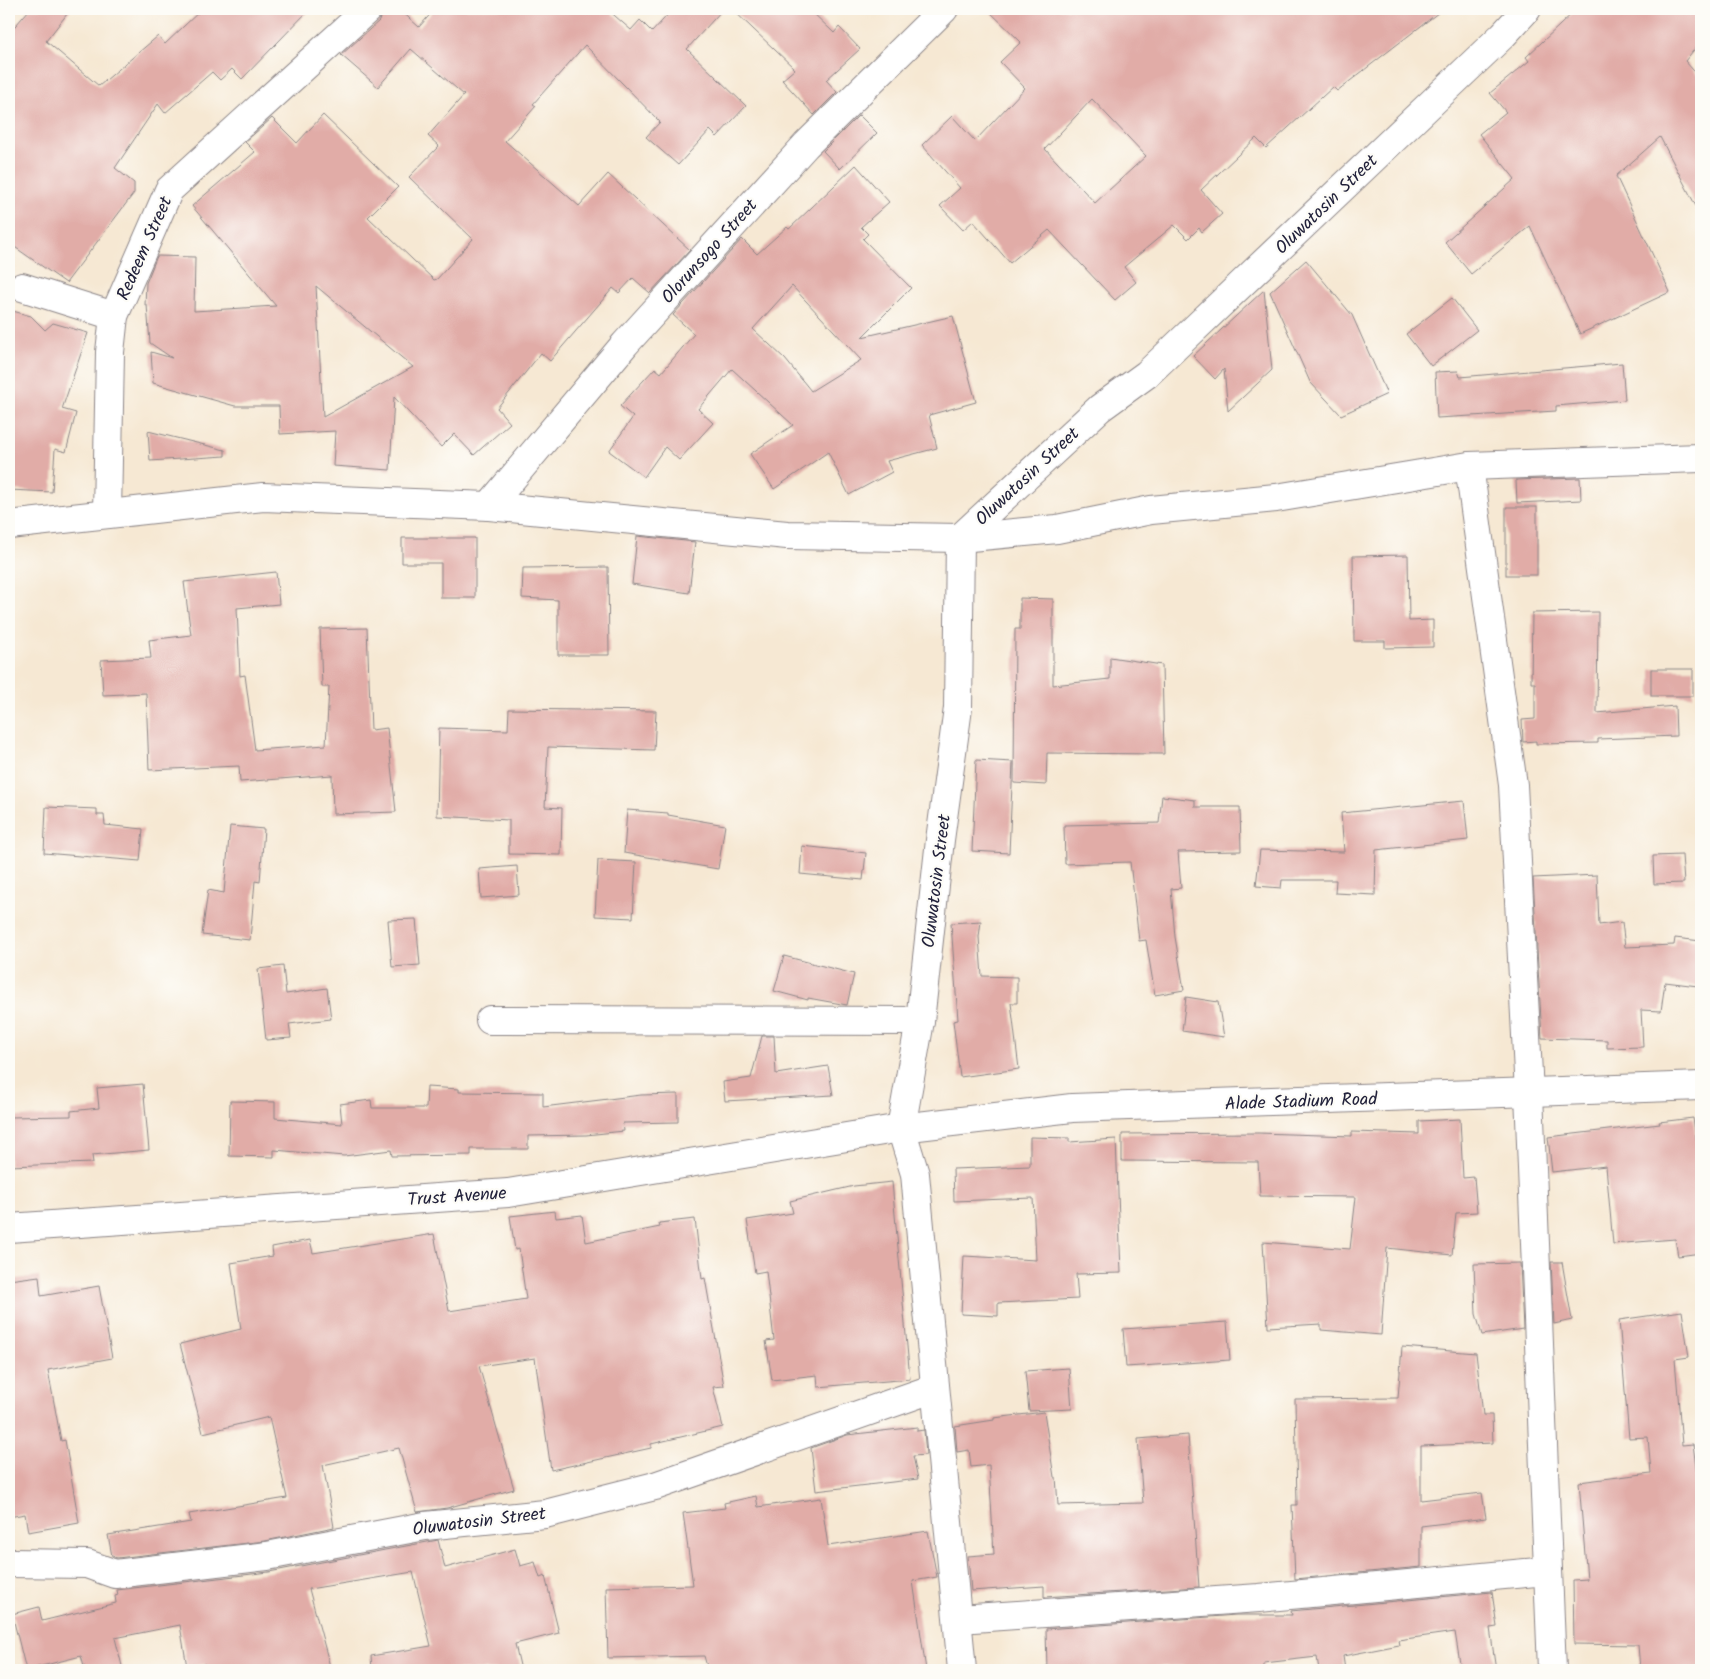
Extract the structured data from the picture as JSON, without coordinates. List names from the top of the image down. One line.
{"streets":{"street":["Oluwatosin Street","Redeem Street","Olorunsogo Street","Alade Stadium Road","Trust Avenue"]},"crossings":[["Oluwatosin Street","Alade Stadium Road"],["Oluwatosin Street","Trust Avenue"],["Alade Stadium Road","Trust Avenue"]]}
